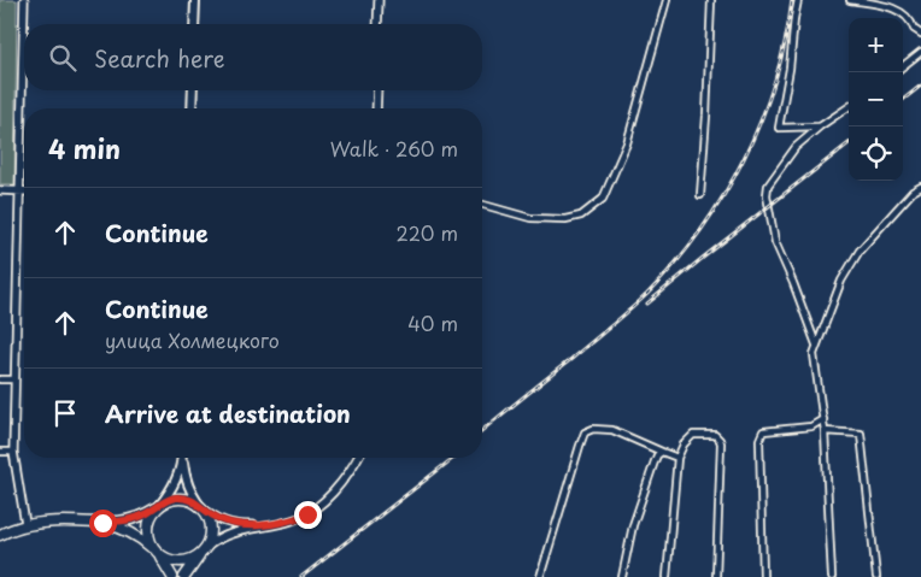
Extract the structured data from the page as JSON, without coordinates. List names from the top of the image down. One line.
{"page":{"map_buttons":["+","−"],"search":"Search here","heading":["4 min","Walk · 260 m"],"list":[["Continue","220 m"],["Continue","улица Холмецкого","40 m"],"Arrive at destination"]}}
